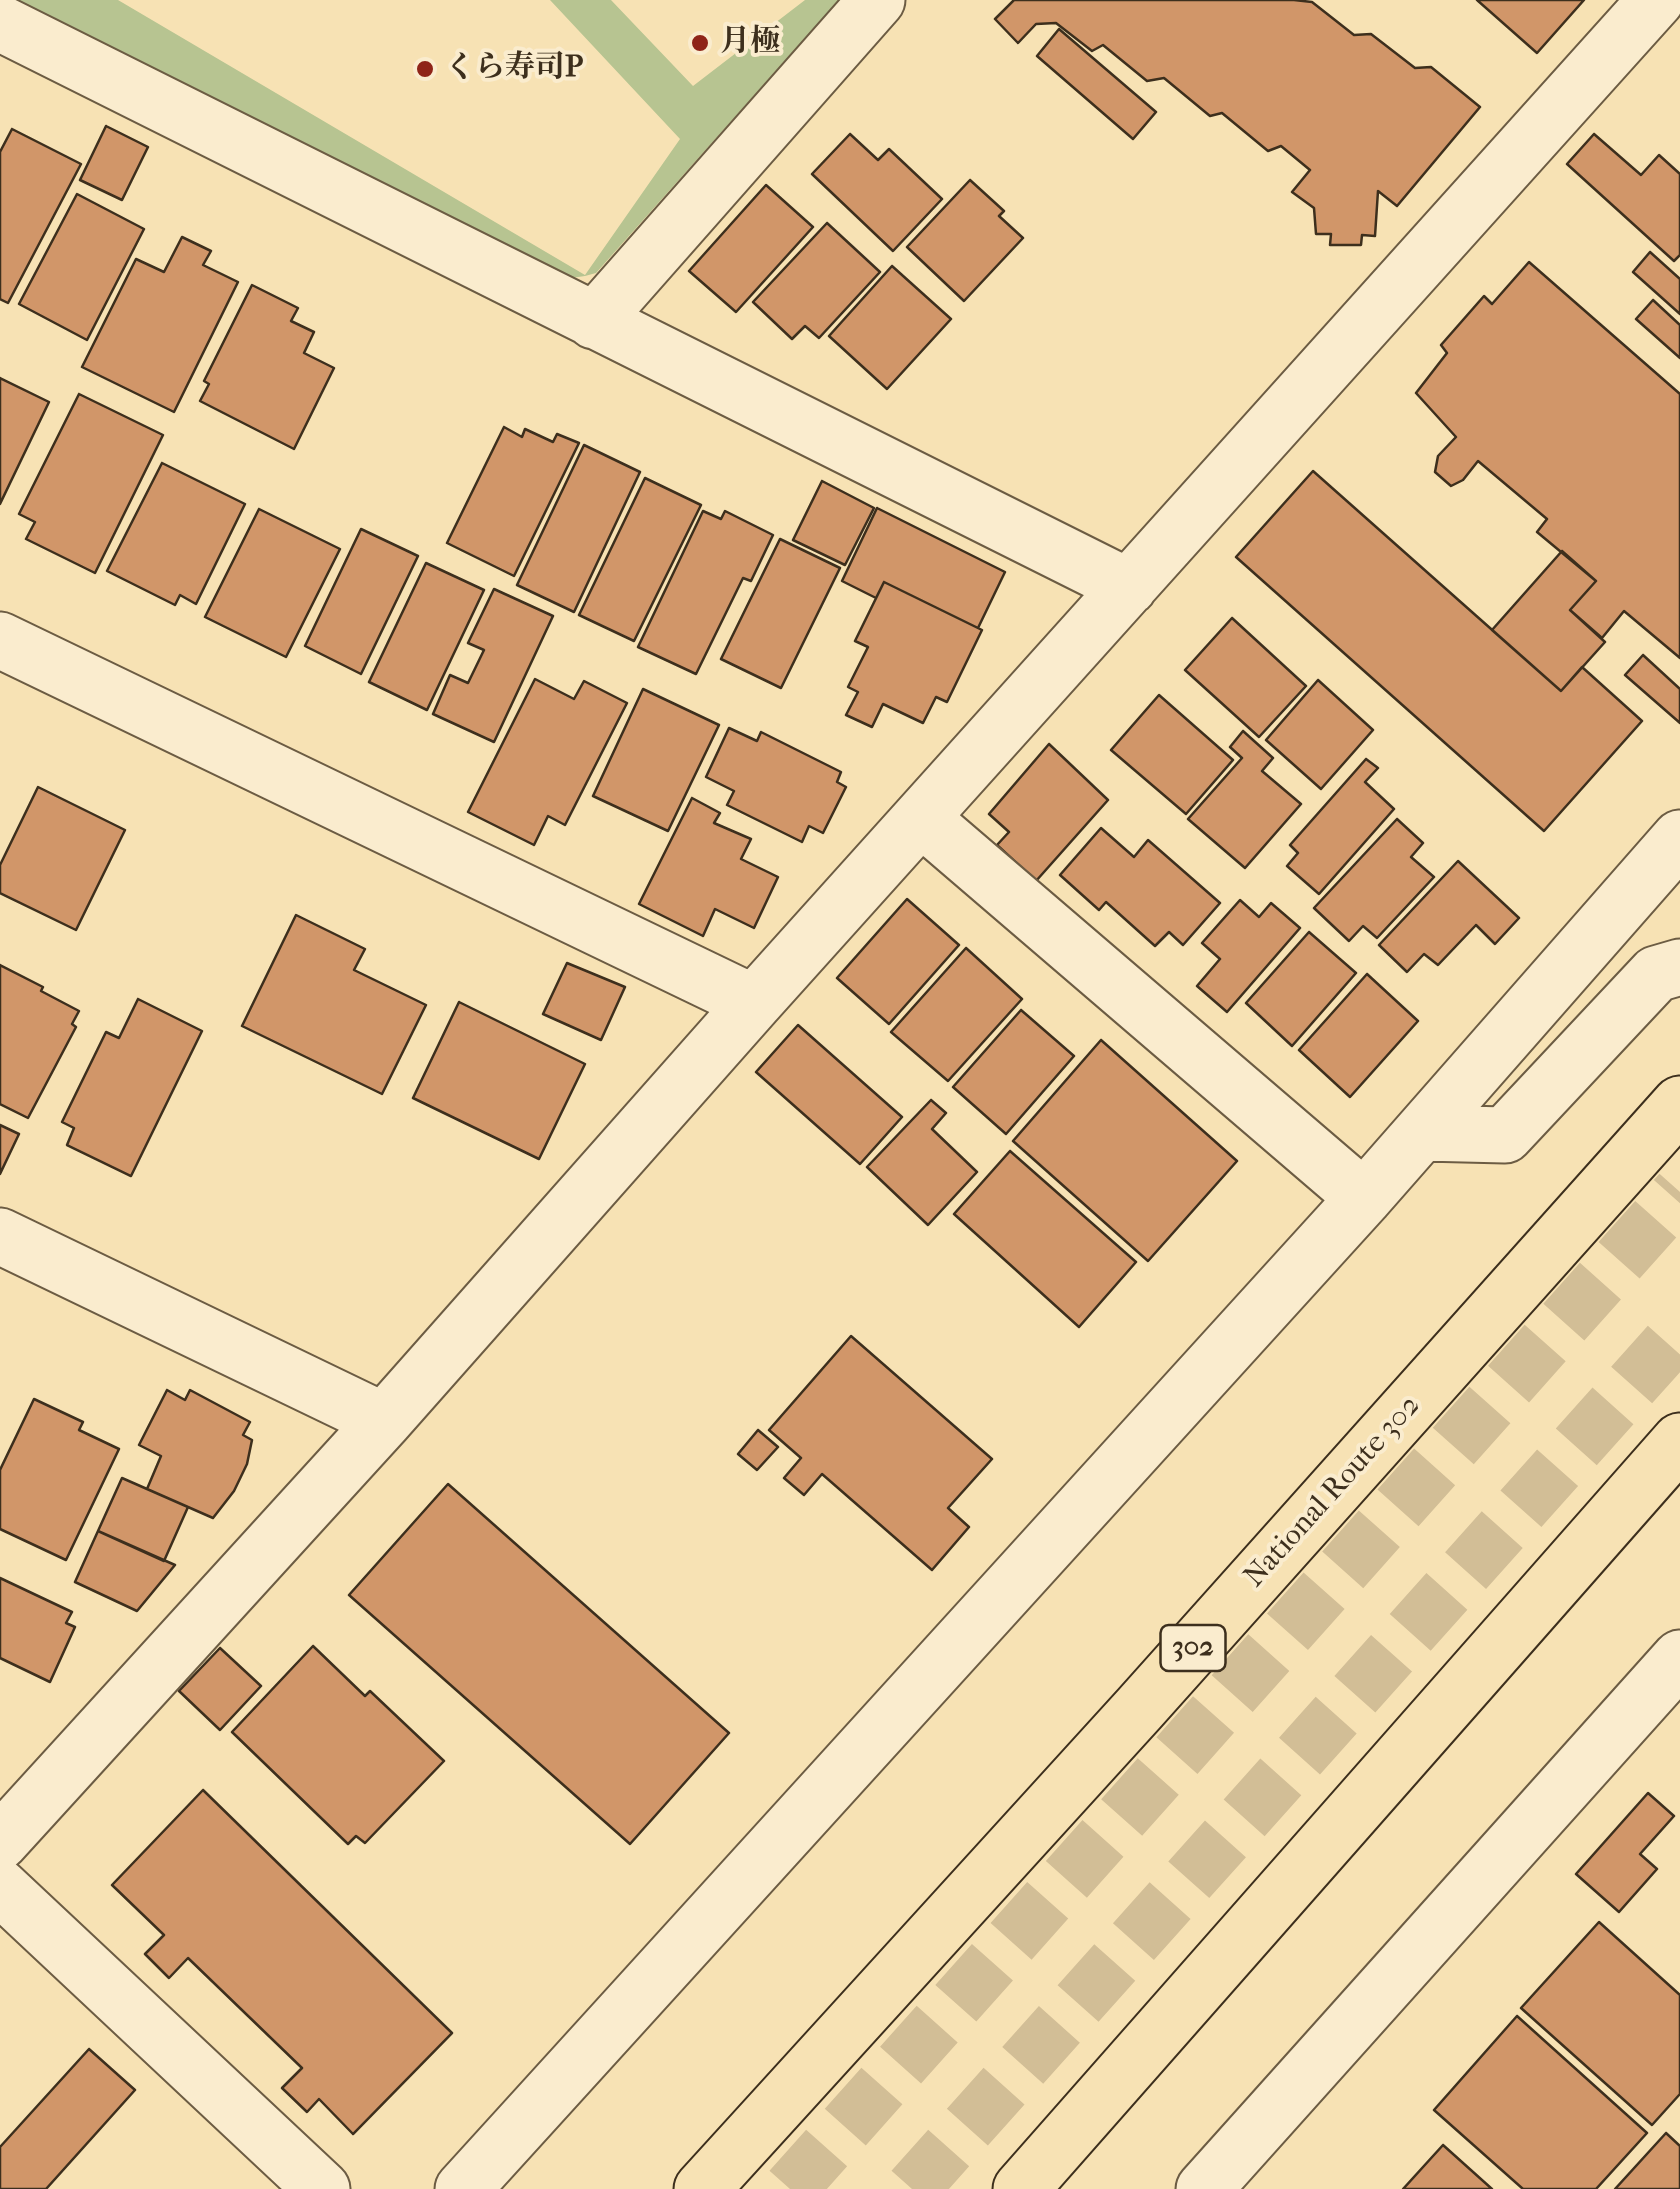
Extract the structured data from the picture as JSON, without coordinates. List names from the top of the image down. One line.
{"streets":{"highway":["National Route 302","302"]},"places":["月極","くら寿司P"]}
